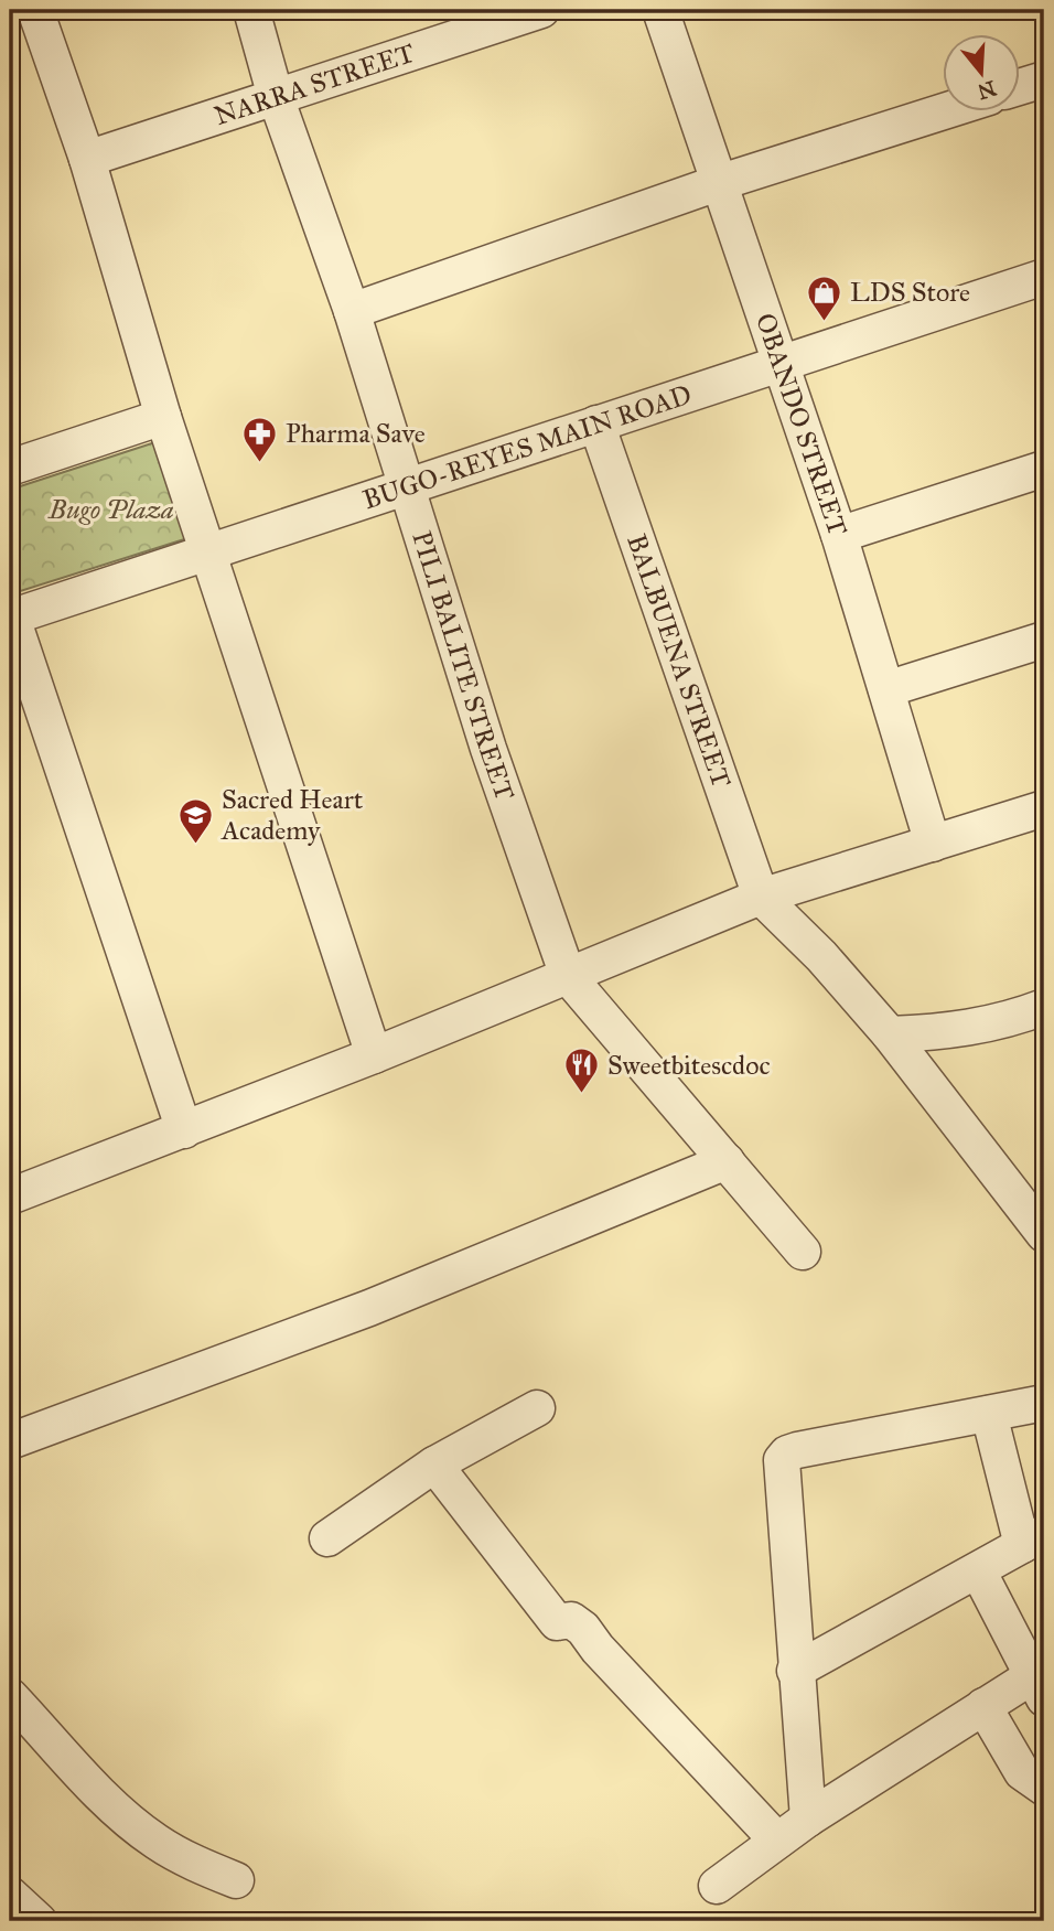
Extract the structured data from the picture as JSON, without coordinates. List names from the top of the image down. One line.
{"streets":{"street":["NARRA STREET","OBANDO STREET","BUGO-REYES MAIN ROAD","BALBUENA STREET","PILI BALITE STREET"]},"crossings":[["NARRA STREET","PILI BALITE STREET"],["OBANDO STREET","BUGO-REYES MAIN ROAD"],["BUGO-REYES MAIN ROAD","BALBUENA STREET"],["BUGO-REYES MAIN ROAD","PILI BALITE STREET"]],"parks":["Bugo Plaza"],"places":{"shop":["LDS Store"],"pharmacy":["Pharma Save"],"school or university":["Sacred Heart Academy"],"restaurant":["Sweetbitescdoc"]},"north":"bottom"}
